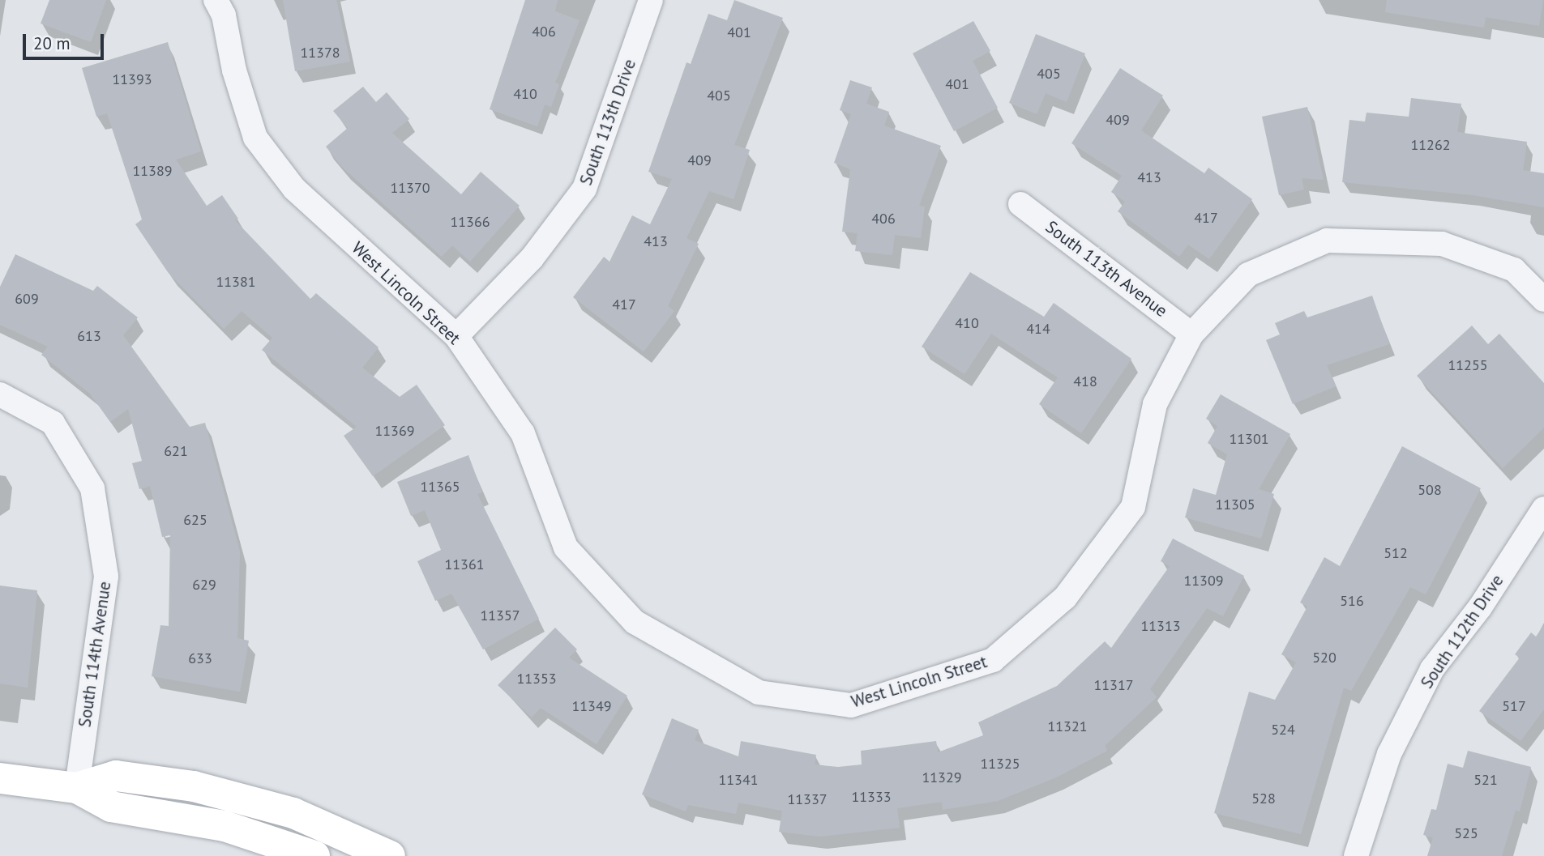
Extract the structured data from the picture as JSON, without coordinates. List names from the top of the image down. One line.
{"streets":{"street":["South 113th Drive","South 113th Avenue","West Lincoln Street","South 112th Drive","South 114th Avenue"]},"crossings":[["South 113th Drive","West Lincoln Street"],["South 113th Avenue","West Lincoln Street"]],"house_numbers":["406","401","11378","405","11393","401","410","405","409","11262","409","11389","413","11370","417","406","11366","413","11381","609","417","410","414","613","11255","418","11369","11301","621","11365","508","11305","625","512","11361","11309","629","516","11357","11313","520","633","11353","11317","11349","517","11321","524","11325","11329","11341","521","11333","528","11337","525"],"scale_bar":"20 m"}
